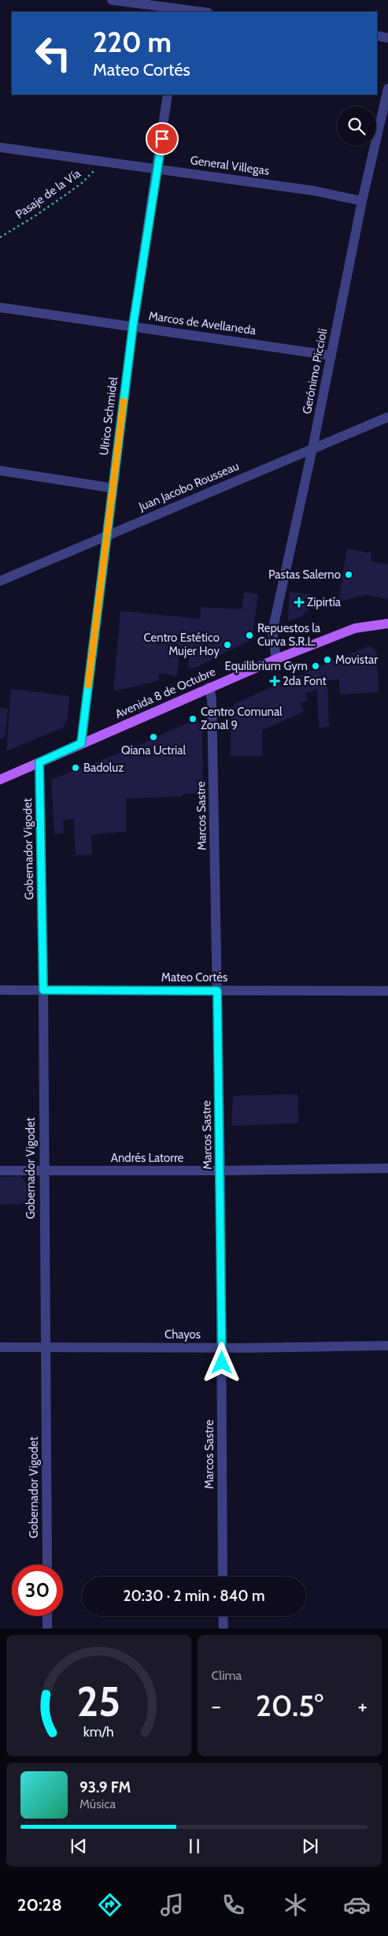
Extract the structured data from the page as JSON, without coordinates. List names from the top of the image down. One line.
{"streets":{"main road":["Avenida 8 de Octubre"],"street":["General Villegas","Marcos de Avellaneda","Gerónimo Piccioli","Ulrico Schmidel","Juan Jacobo Rousseau","Marcos Sastre","Gobernador Vigodet","Mateo Cortés","Andrés Latorre","Chayos"],"path":["Pasaje de la Vía"]},"crossings":[["General Villegas","Pasaje de la Vía"],["General Villegas","Gerónimo Piccioli"],["General Villegas","Ulrico Schmidel"],["Marcos de Avellaneda","Gerónimo Piccioli"],["Marcos de Avellaneda","Ulrico Schmidel"],["Gerónimo Piccioli","Juan Jacobo Rousseau"],["Gerónimo Piccioli","Avenida 8 de Octubre"],["Ulrico Schmidel","Juan Jacobo Rousseau"],["Ulrico Schmidel","Avenida 8 de Octubre"],["Avenida 8 de Octubre","Marcos Sastre"],["Avenida 8 de Octubre","Gobernador Vigodet"],["Marcos Sastre","Mateo Cortés"],["Marcos Sastre","Andrés Latorre"],["Marcos Sastre","Chayos"],["Gobernador Vigodet","Mateo Cortés"],["Gobernador Vigodet","Andrés Latorre"],["Gobernador Vigodet","Chayos"]],"places":{"other":["Pastas Salerno","Repuestos la Curva S.R.L.","Centro Estético Mujer Hoy","Movistar","Equilibrium Gym","Centro Comunal Zonal 9","Qiana Uctrial","Badoluz"],"health":["Zipirtía","2da Font"]},"page":{"turn":["220 m","Mateo Cortés"],"limit":"30","trip":"20:30 · 2 min · 840 m","tile":"Clima","heat":["−","20.5°","+"],"song":["93.9 FM","Música"],"tabs":"20:28","gauge":["25","km/h"]}}
